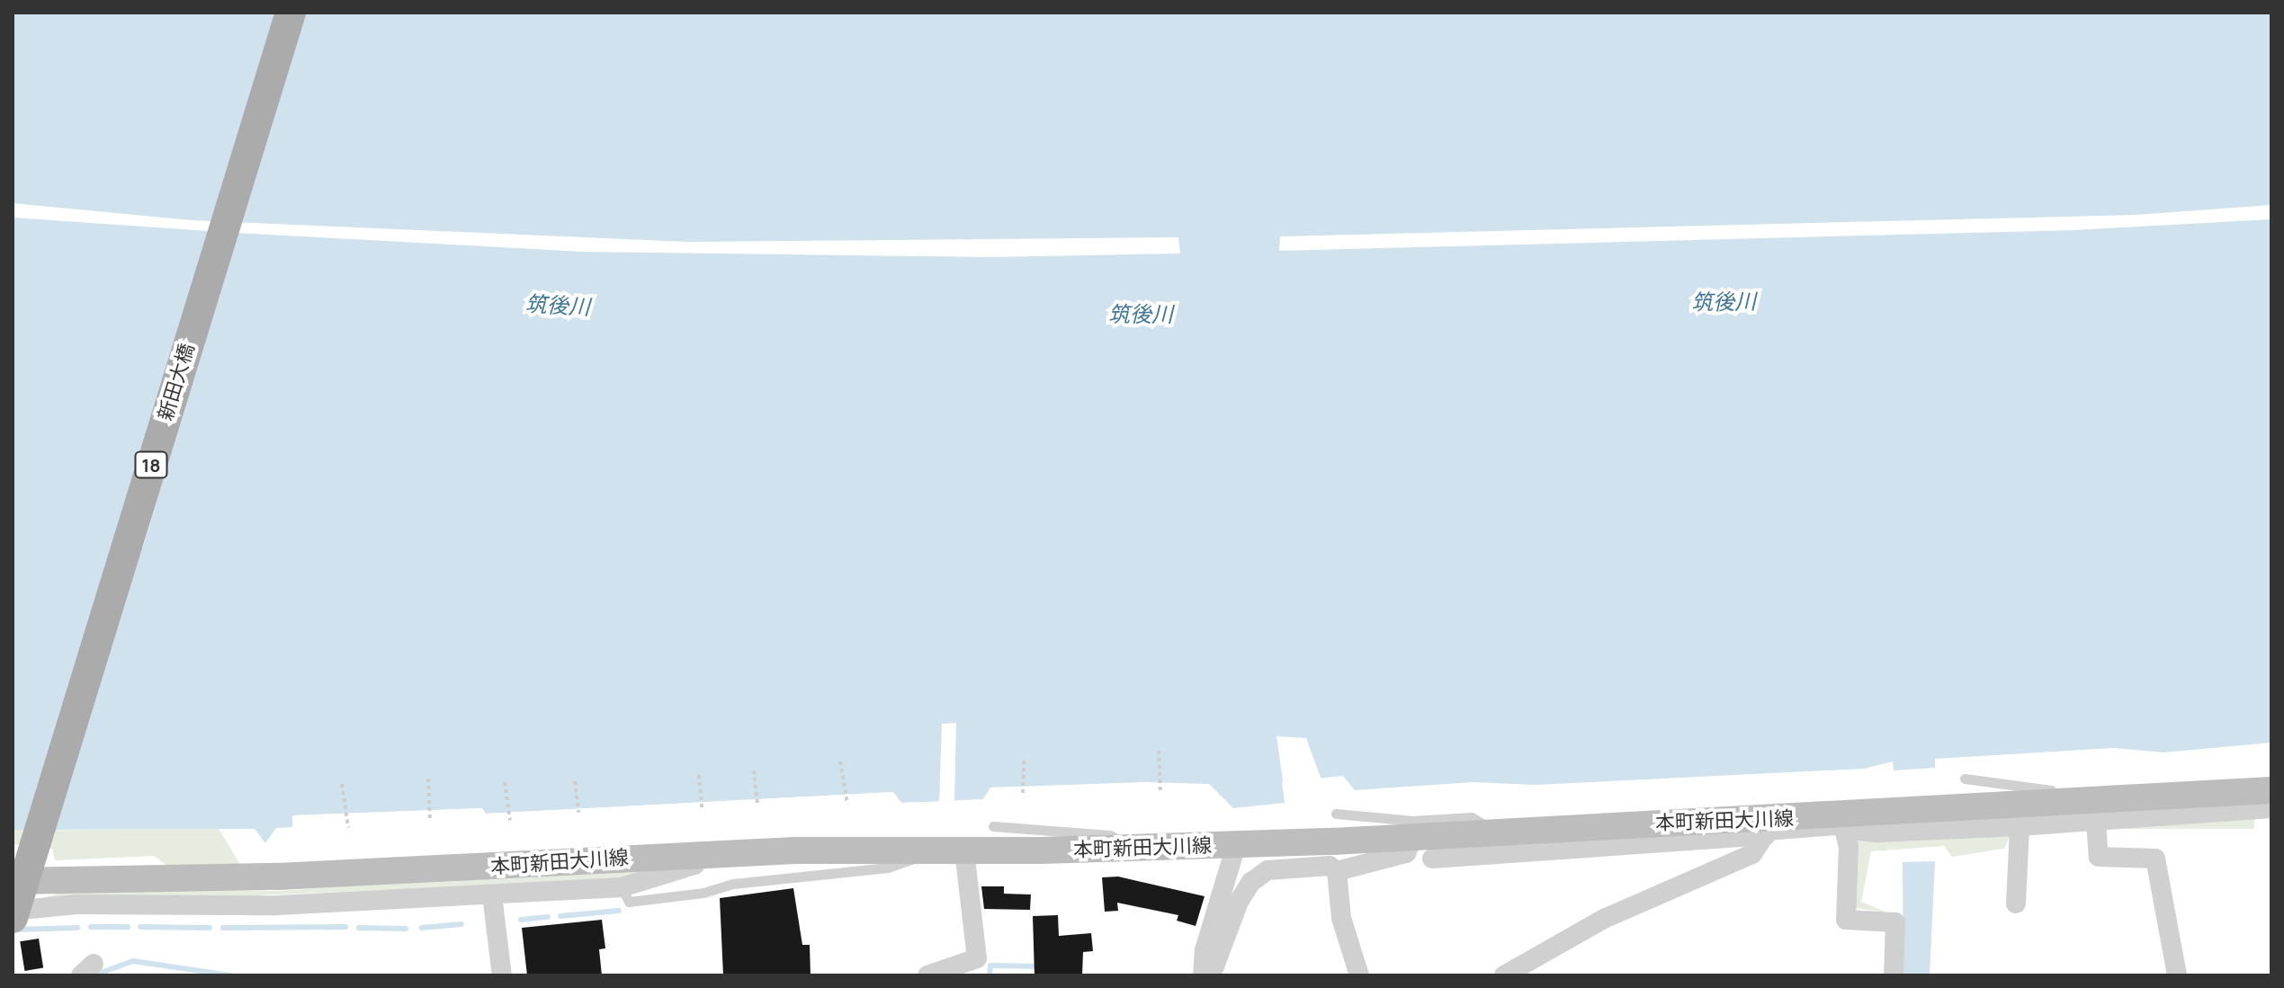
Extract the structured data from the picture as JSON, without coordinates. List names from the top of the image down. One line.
{"streets":{"main road":["新田大橋","18","本町新田大川線"]},"water":["筑後川"]}
